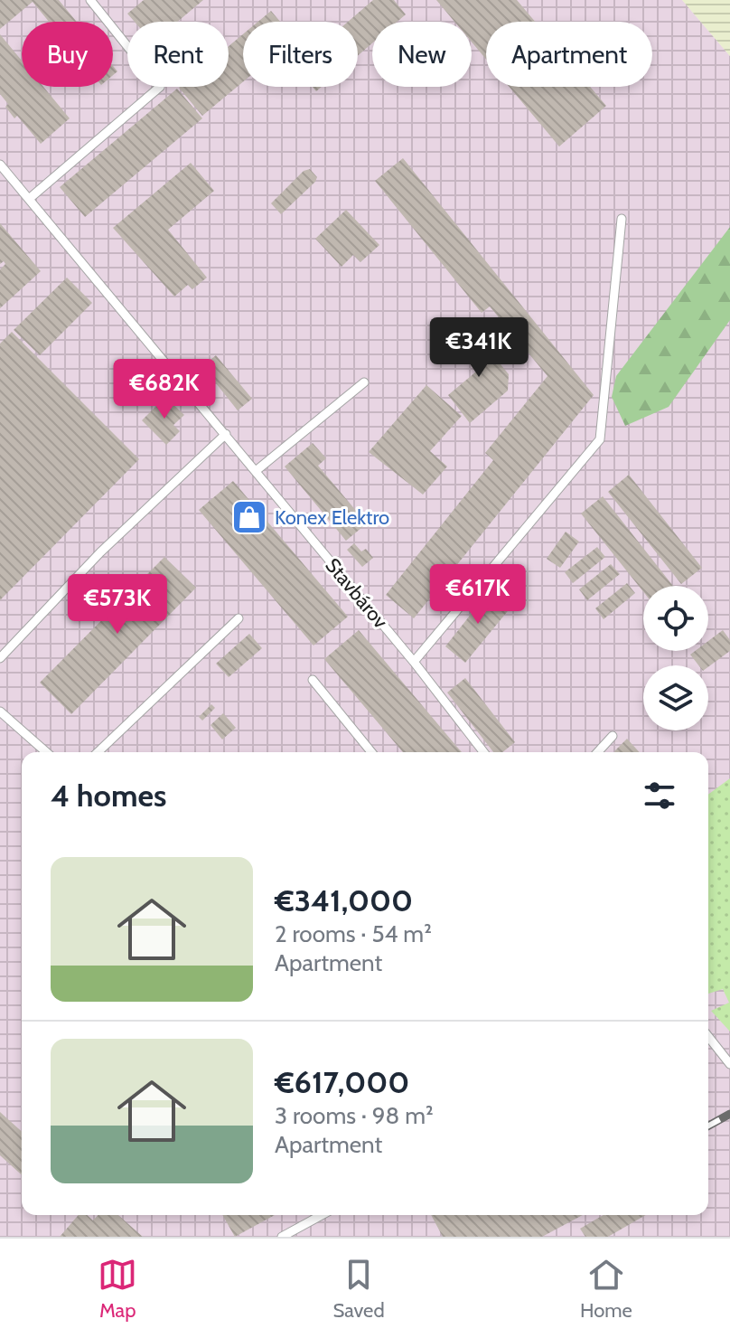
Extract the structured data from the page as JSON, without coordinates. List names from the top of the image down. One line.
{"streets":{"lane":["Stavbárov"]},"places":{"shop":["Konex Elektro"]},"page":{"chip":["Buy","Rent","Filters","New","Apartment"],"price":["€341K","€682K","€617K","€573K"],"heading":"4 homes","list":[{"name":"€341,000","note":"2 rooms · 54 m² · Apartment"},{"name":"€617,000","note":"3 rooms · 98 m² · Apartment"}],"tabs":["Map","Saved","Home"]}}
